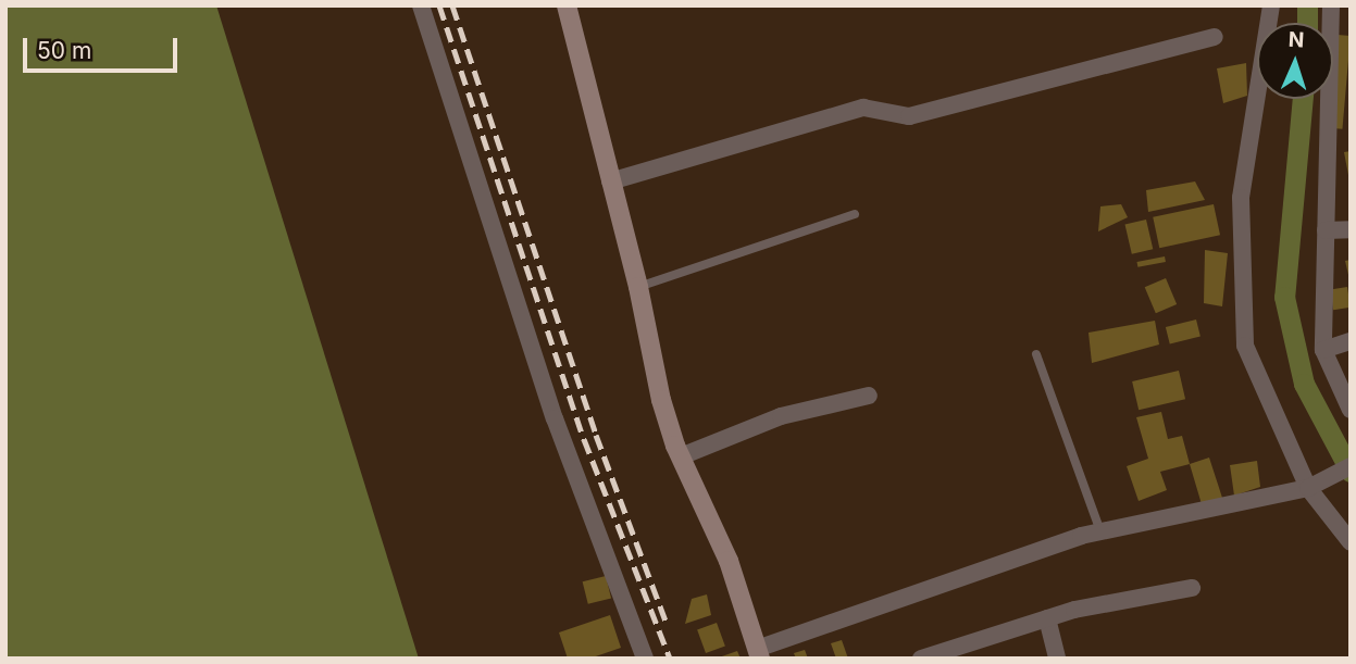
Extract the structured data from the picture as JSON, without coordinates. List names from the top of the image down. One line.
{"scale_bar":"50 m","north":"top"}
